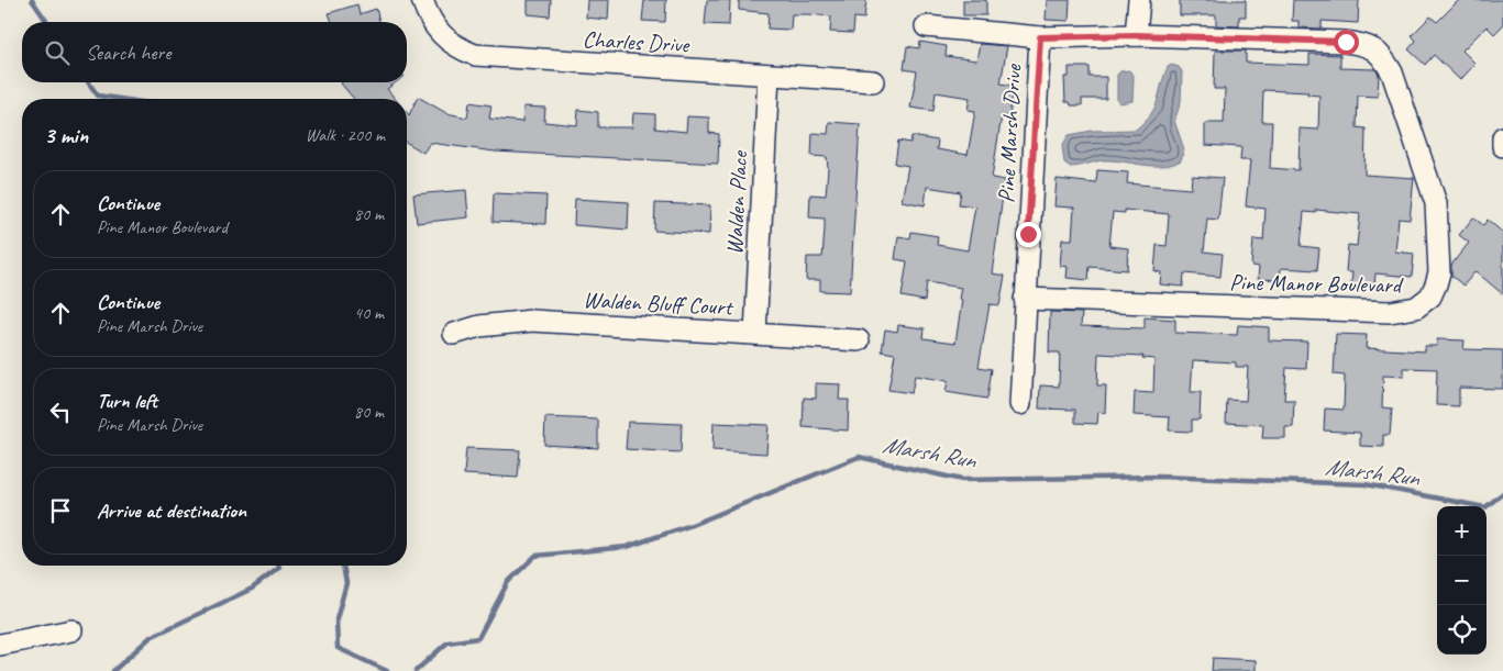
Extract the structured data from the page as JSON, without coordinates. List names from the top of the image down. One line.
{"streets":{"street":["Charles Drive","Pine Marsh Drive","Walden Place","Pine Manor Boulevard","Walden Bluff Court"]},"crossings":[["Charles Drive","Walden Place"],["Pine Marsh Drive","Pine Manor Boulevard"],["Walden Place","Walden Bluff Court"]],"water":["Marsh Run"],"page":{"search":"Search here","heading":["3 min","Walk · 200 m"],"list":[["Continue","Pine Manor Boulevard","80 m"],["Continue","Pine Marsh Drive","40 m"],["Turn left","Pine Marsh Drive","80 m"],"Arrive at destination"],"map_buttons":["+","−"]}}
